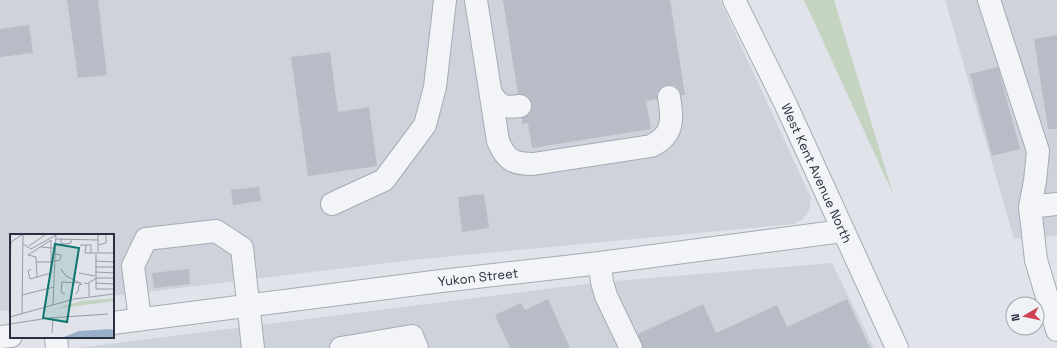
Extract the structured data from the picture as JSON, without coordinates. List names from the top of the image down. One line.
{"streets":{"street":["West Kent Avenue North","Yukon Street"]},"crossings":[["West Kent Avenue North","Yukon Street"]],"north":"left"}
